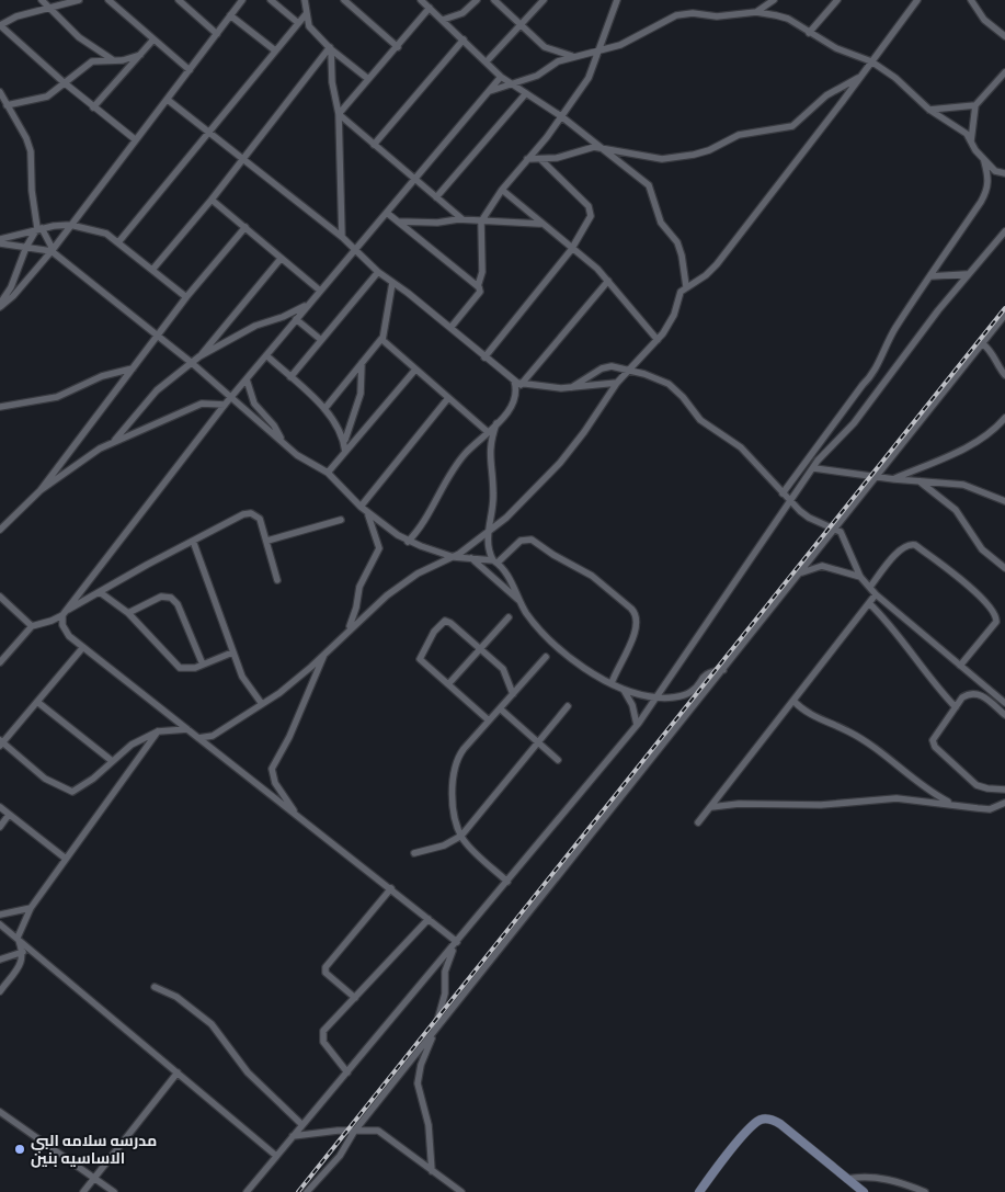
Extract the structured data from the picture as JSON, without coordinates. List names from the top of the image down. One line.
{"places":["مدرسه سلامه البي الاساسيه بنين"]}
